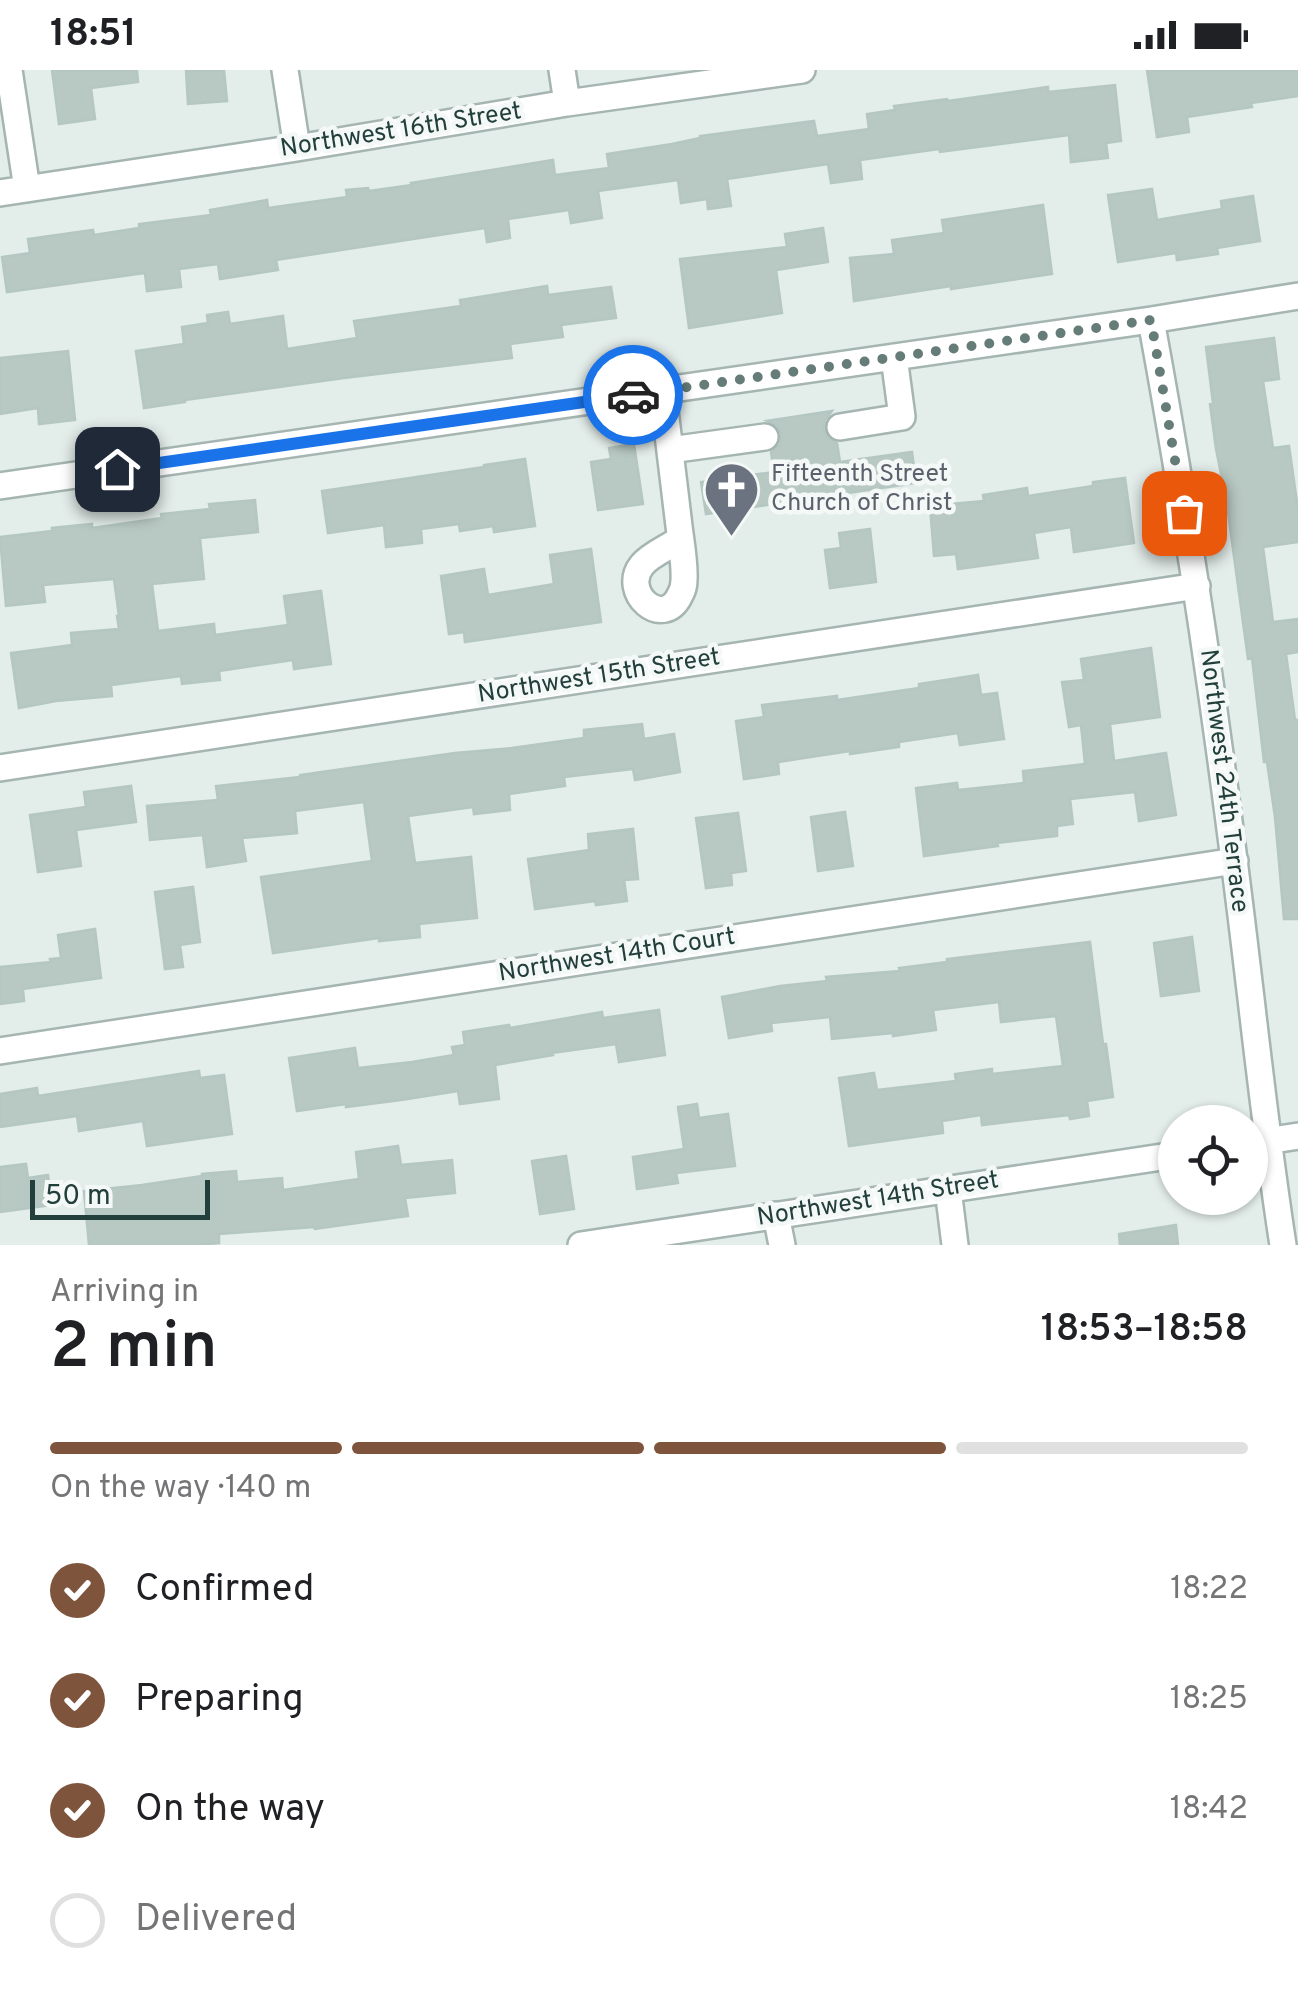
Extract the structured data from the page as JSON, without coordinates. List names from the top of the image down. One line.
{"streets":{"street":["Northwest 16th Street","Northwest 15th Street","Northwest 24th Terrace","Northwest 14th Court","Northwest 14th Street"]},"crossings":[["Northwest 15th Street","Northwest 24th Terrace"],["Northwest 24th Terrace","Northwest 14th Court"]],"places":{"church":["Fifteenth Street Church of Christ"]},"scale_bar":"50 m","page":{"status":"18:51","scale":"50 m","heading":["2 min","Arriving in","18:53–18:58"],"bar":"On the way · 140 m","list":[["Confirmed","18:22"],["Preparing","18:25"],["On the way","18:42"],"Delivered"]}}
